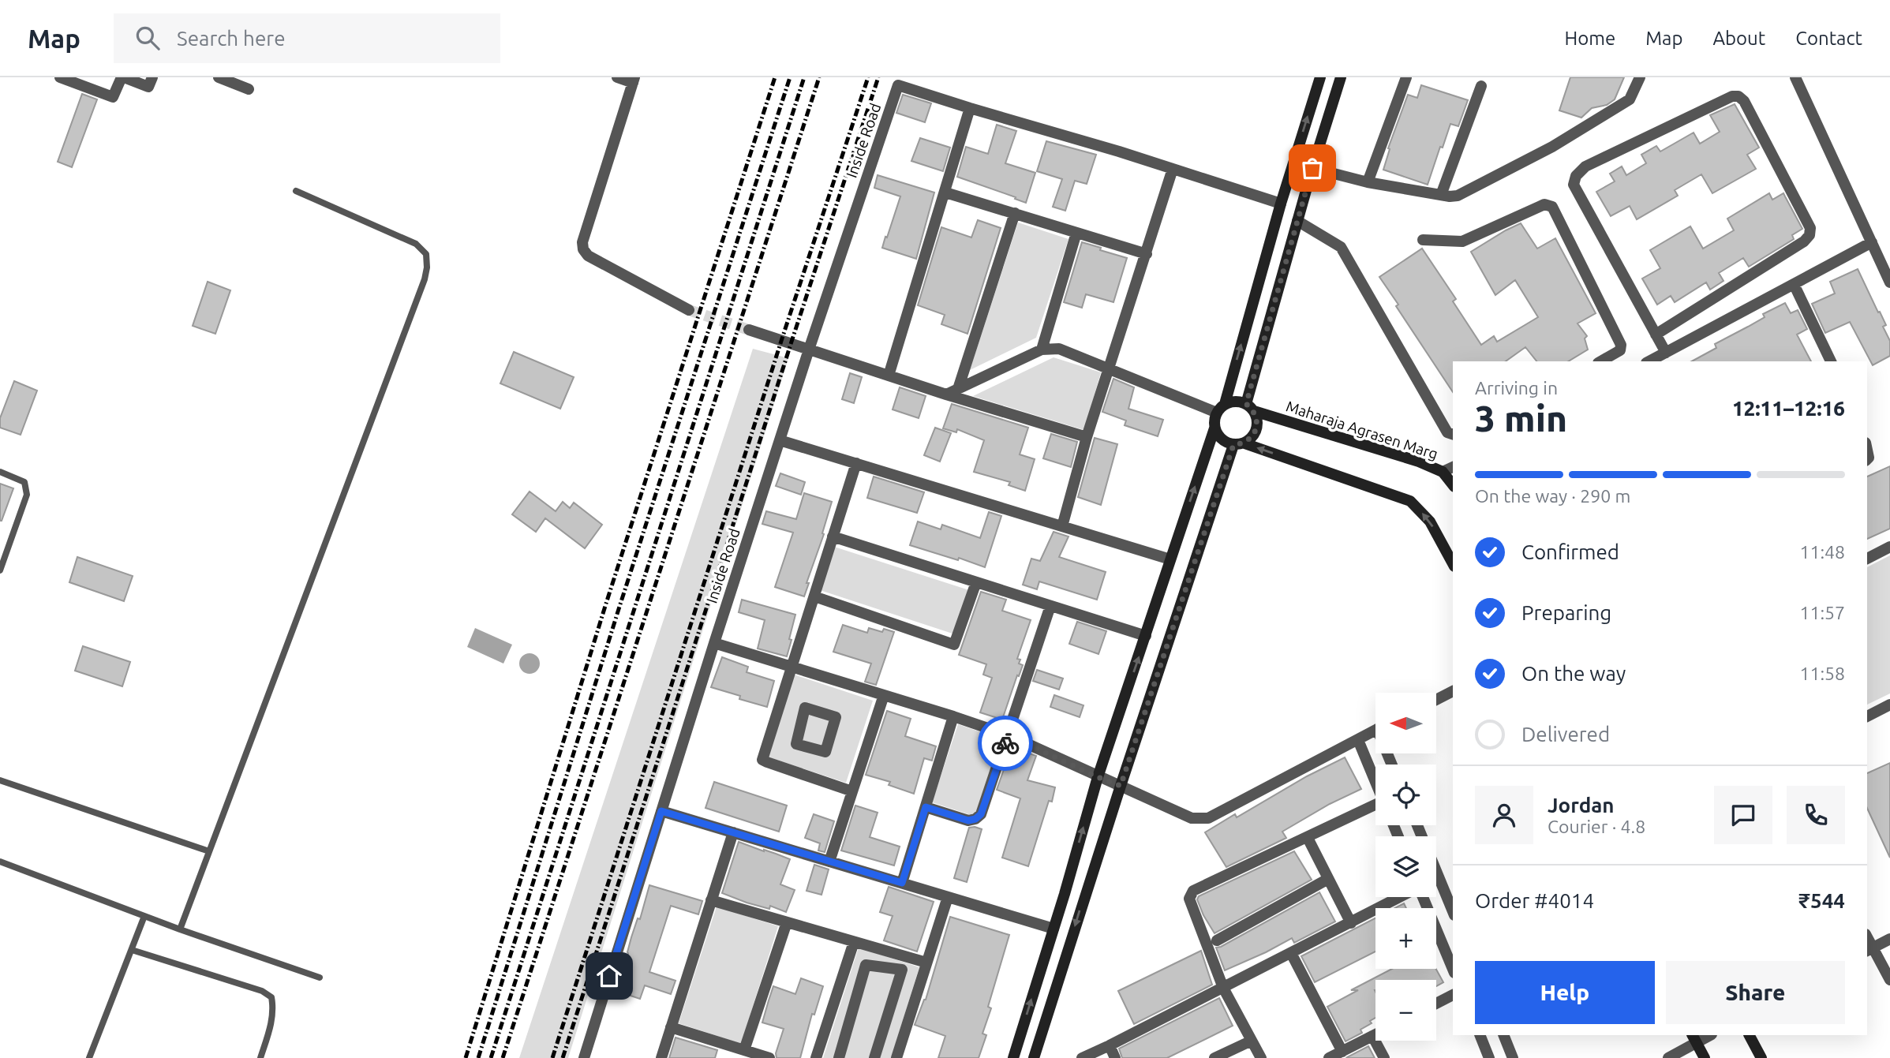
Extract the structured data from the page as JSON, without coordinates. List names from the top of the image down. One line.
{"streets":{"street":["Inside Road","Maharaja Agrasen Marg"]},"north":"left","page":{"header":"Map","search":"Search here","nav":["Home","Map","About","Contact"],"heading":["3 min","Arriving in","12:11–12:16"],"panel":["Jordan","Courier · 4.8","Order #4014","₹544"],"bar":"On the way · 290 m","list":[["Confirmed","11:48"],["Preparing","11:57"],["On the way","11:58"],"Delivered"],"map_buttons":["+","−"],"buttons":["Help","Share"]}}
